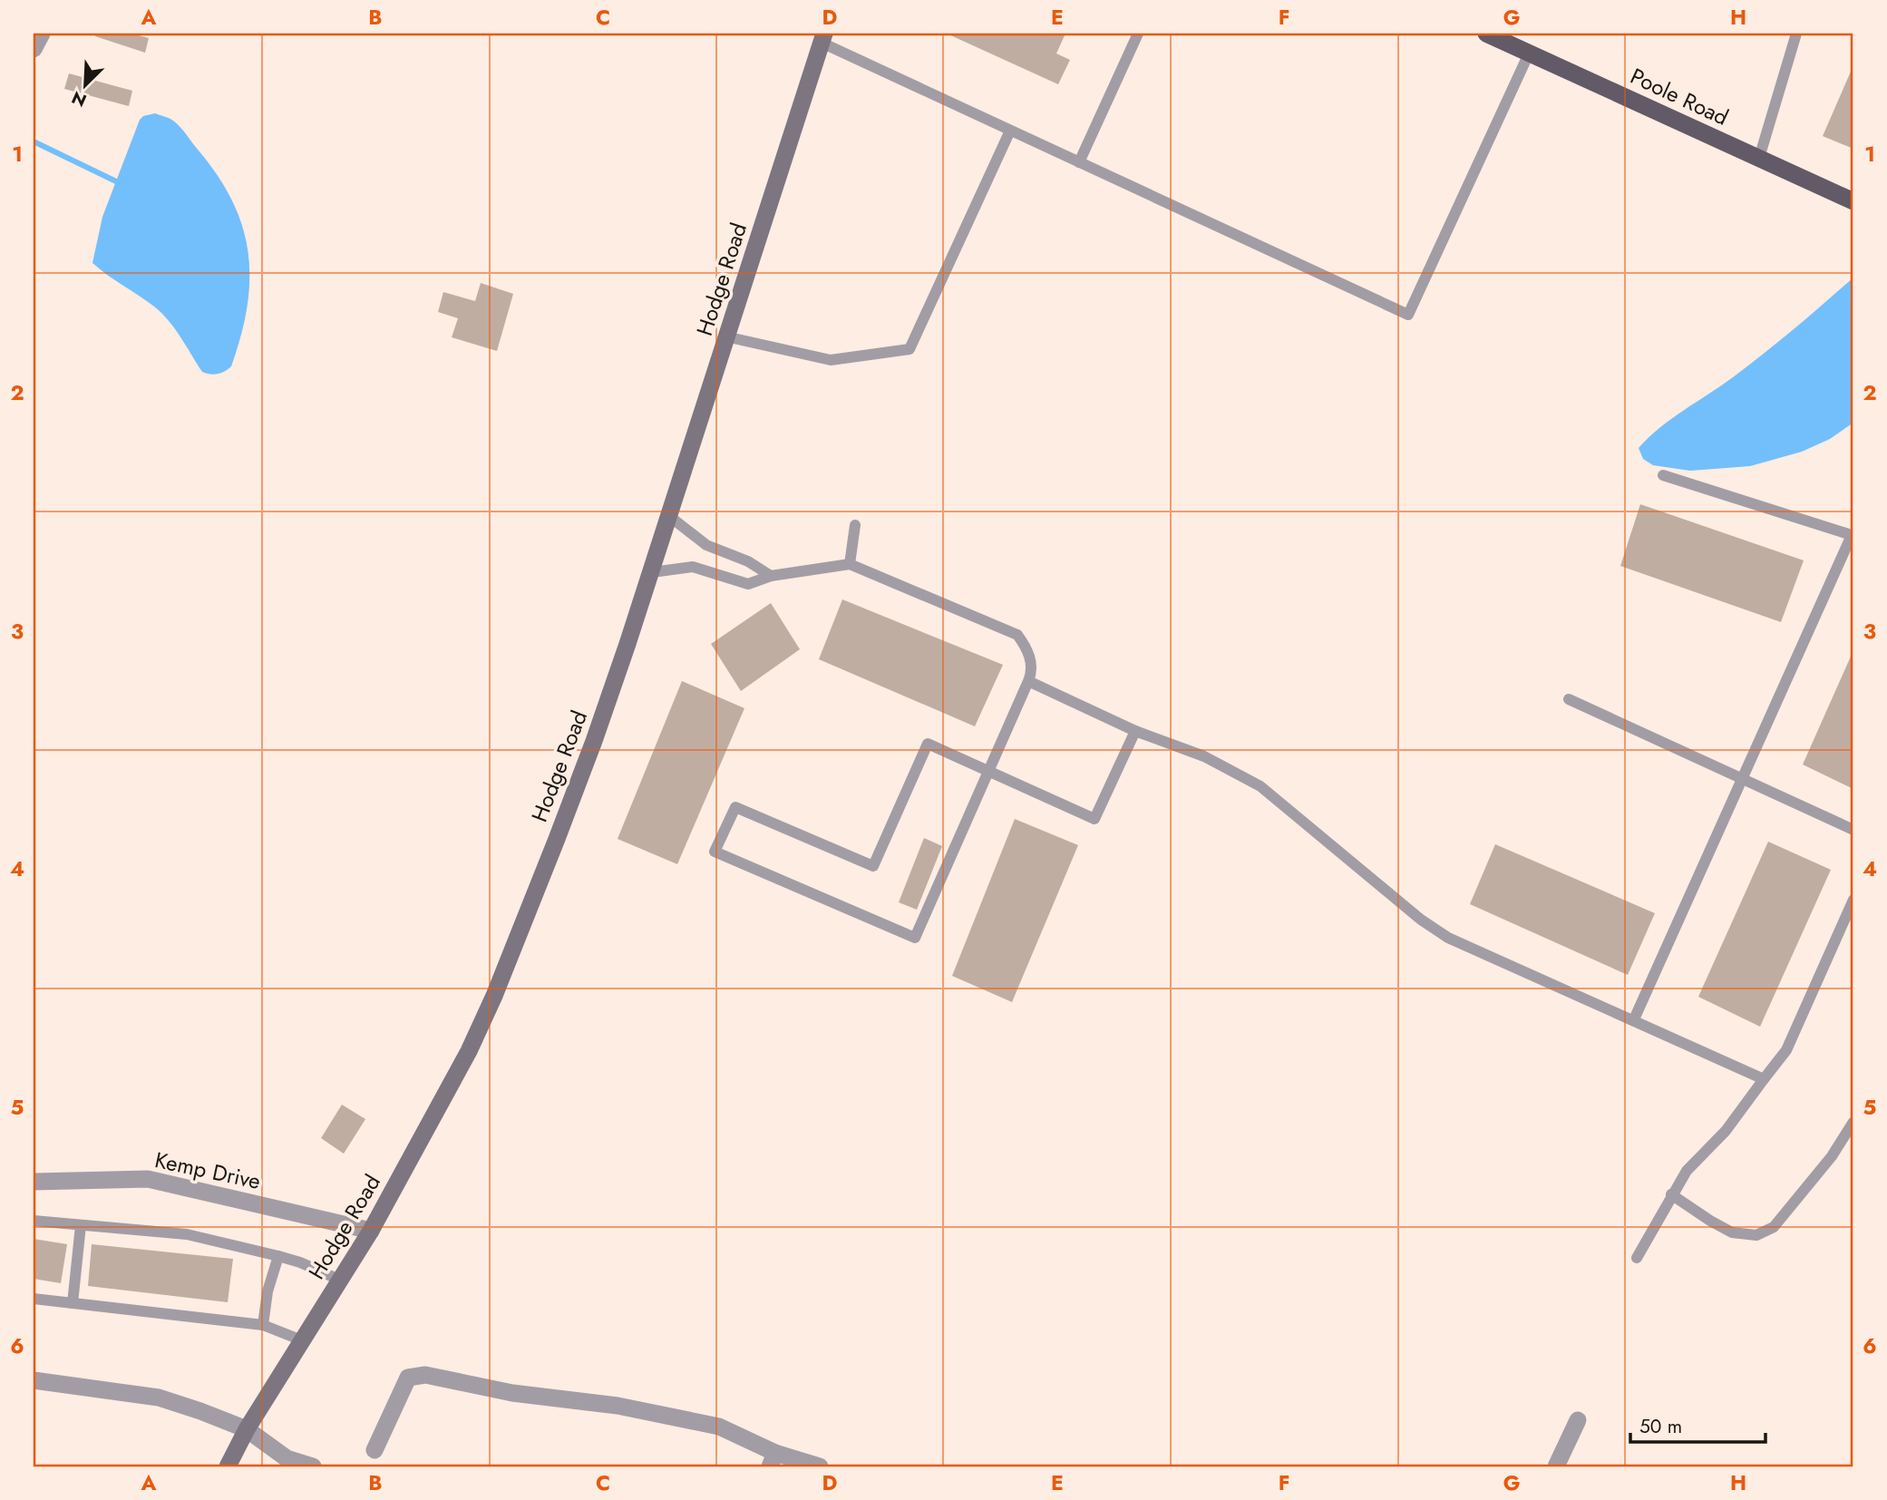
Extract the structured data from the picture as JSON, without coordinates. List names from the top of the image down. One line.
{"streets":{"main road":["Poole Road","Hodge Road"],"street":["Kemp Drive"]},"crossings":[["Hodge Road","Kemp Drive"]],"scale_bar":"50 m","north":"bottom left","grid":{"columns":["A","B","C","D","E","F","G","H"],"rows":["1","2","3","4","5","6"]}}
